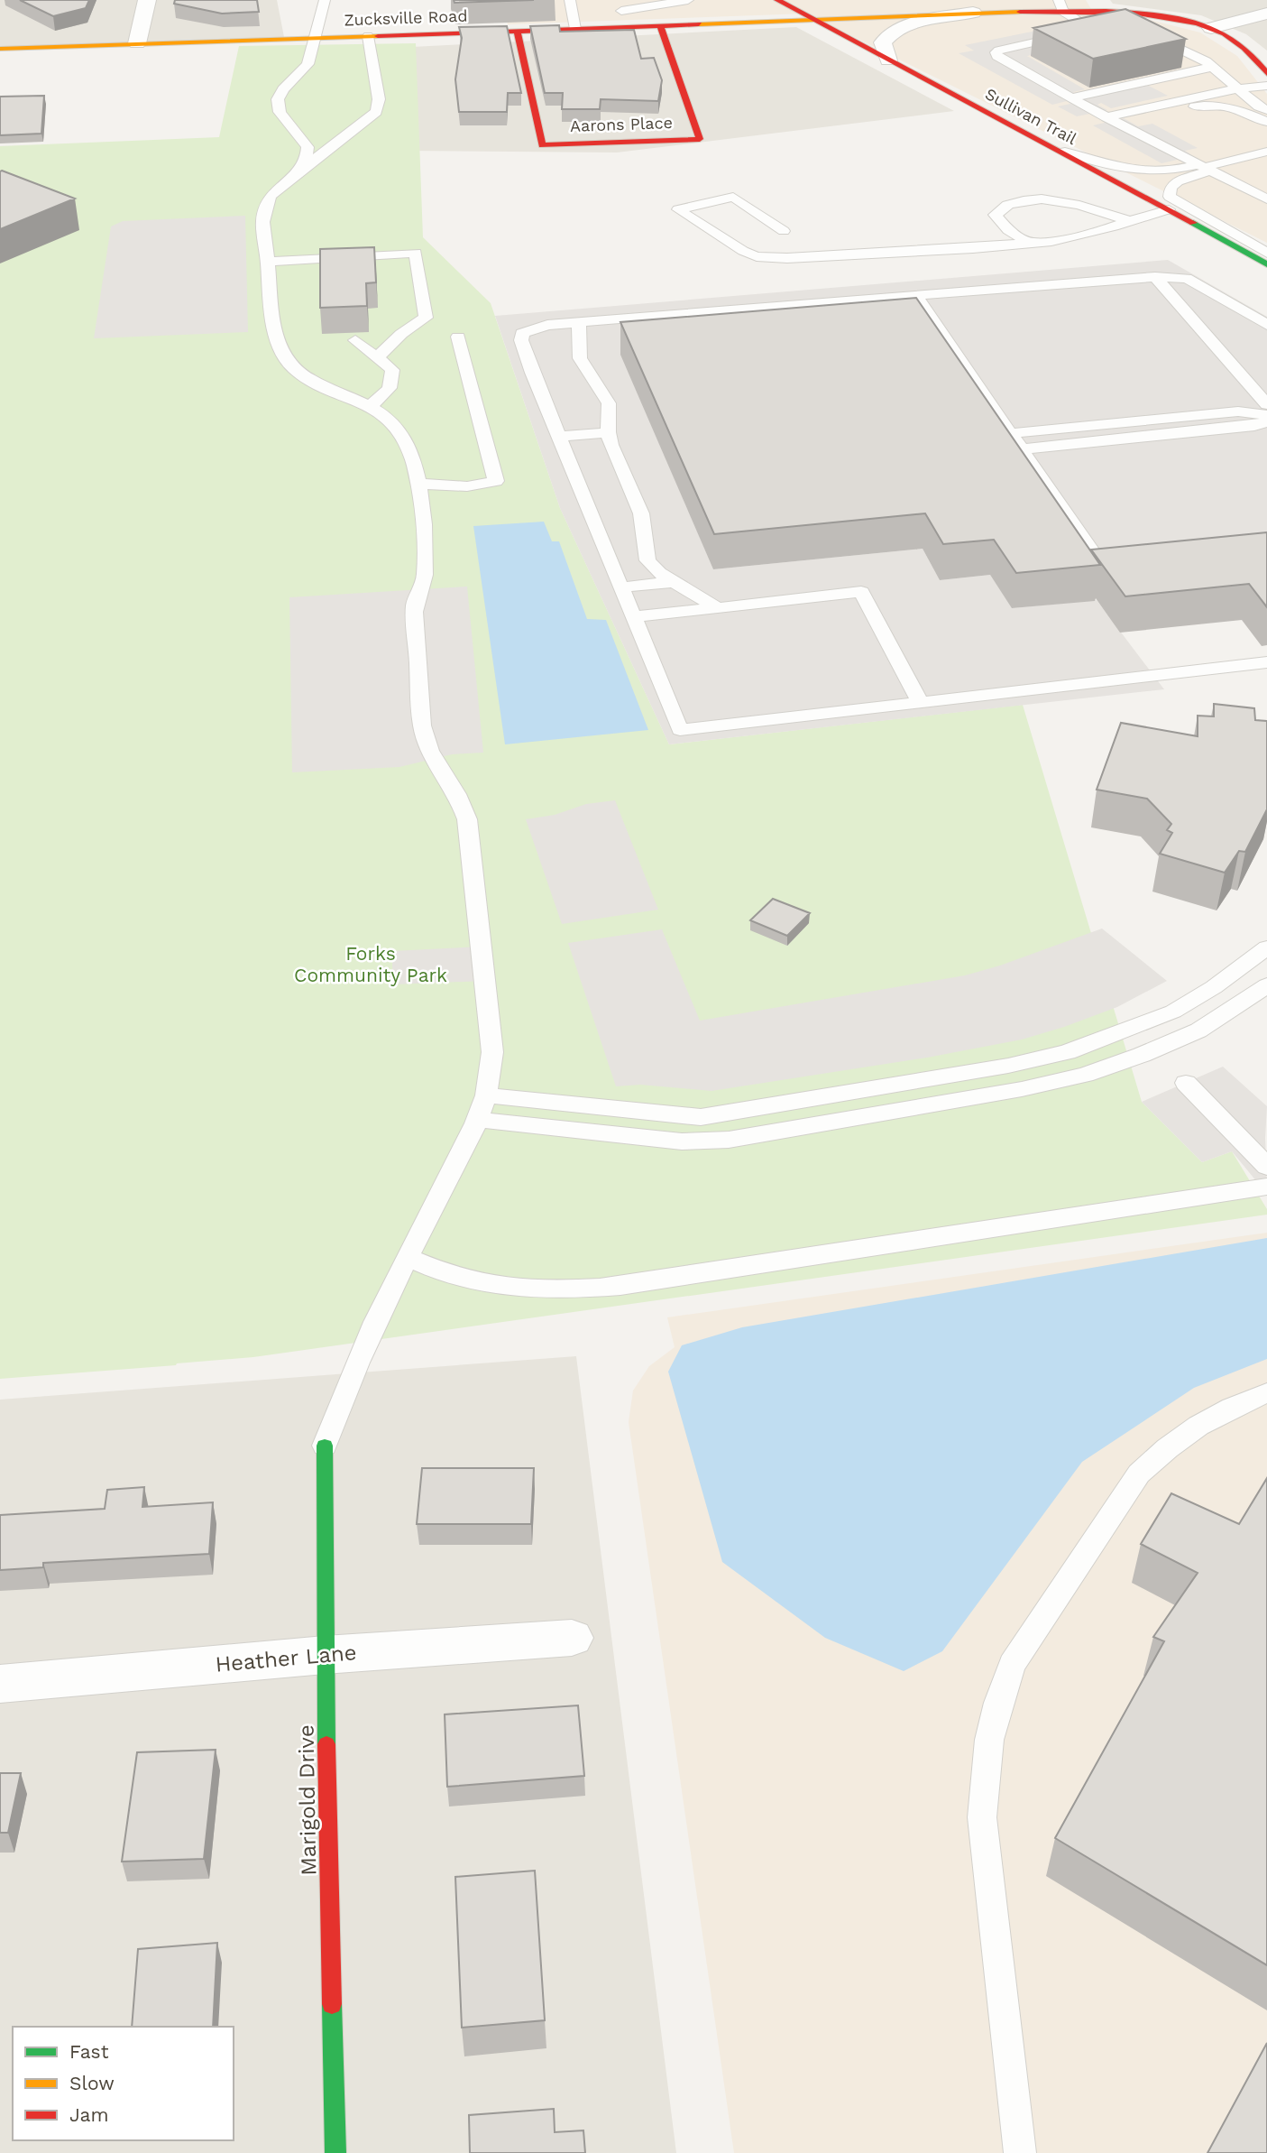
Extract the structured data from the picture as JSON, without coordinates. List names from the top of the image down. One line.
{"streets":{"street":["Zucksville Road","Sullivan Trail","Aarons Place","Heather Lane","Marigold Drive"]},"crossings":[["Zucksville Road","Sullivan Trail"],["Zucksville Road","Aarons Place"],["Heather Lane","Marigold Drive"]],"parks":["Forks Community Park"],"legend":["Fast","Slow","Jam"]}
